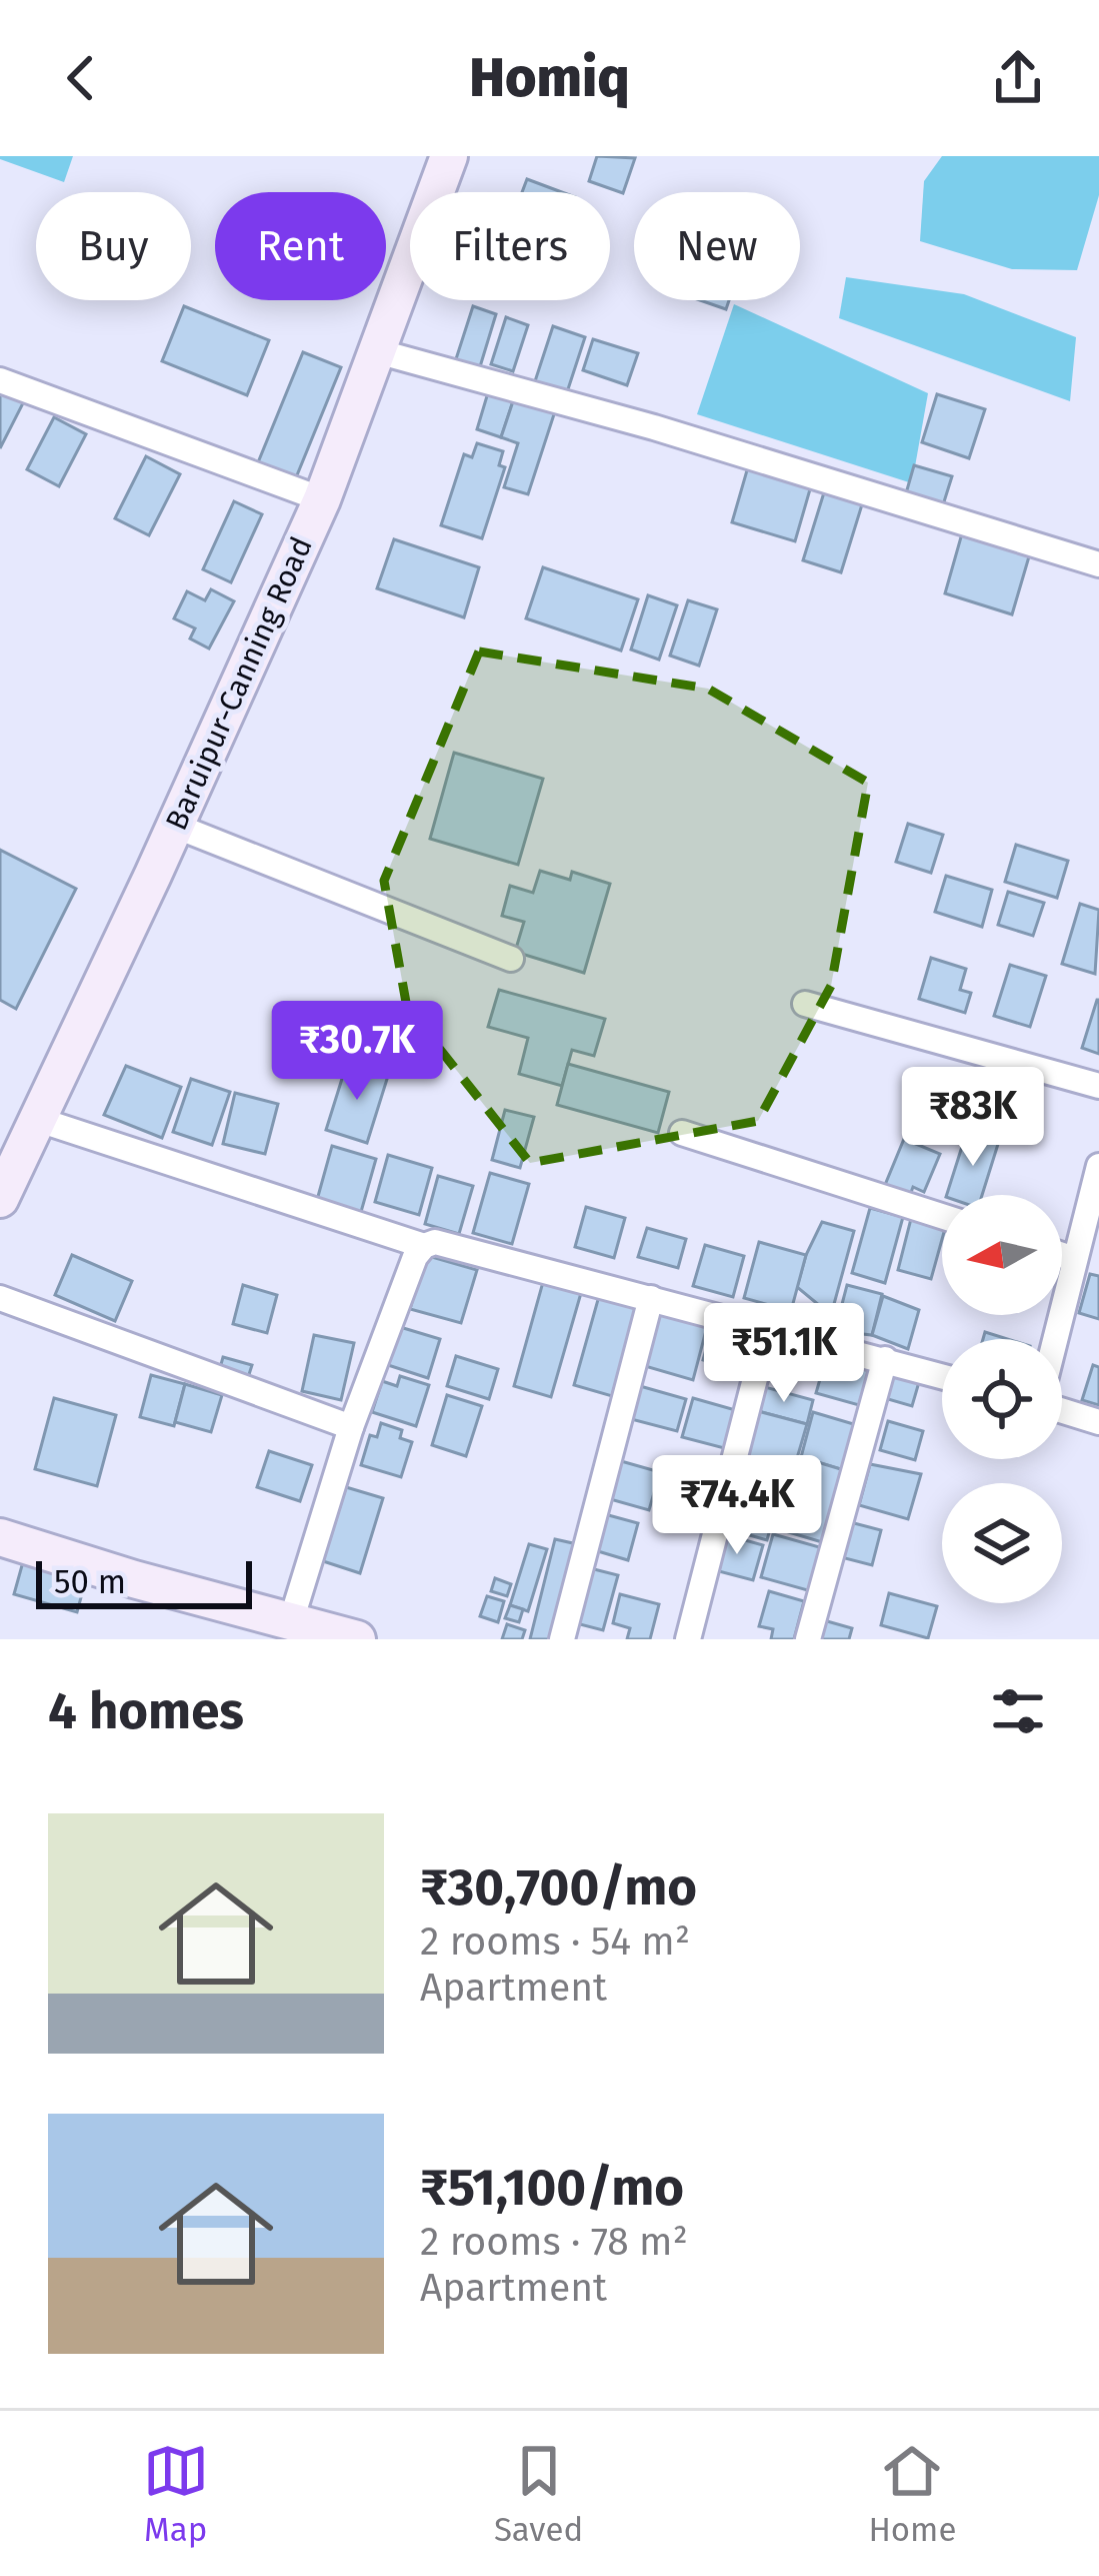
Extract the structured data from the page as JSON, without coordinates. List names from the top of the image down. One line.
{"streets":{"main road":["Baruipur-Canning Road"]},"scale_bar":"50 m","north":"left","page":{"header":"Homiq","chip":["Buy","Rent","Filters","New"],"price":["₹30.7K","₹83K","₹51.1K","₹74.4K"],"scale":"50 m","heading":"4 homes","list":[{"name":"₹30,700/mo","note":"2 rooms · 54 m² · Apartment"},{"name":"₹51,100/mo","note":"2 rooms · 78 m² · Apartment"}],"tabs":["Map","Saved","Home"]}}
